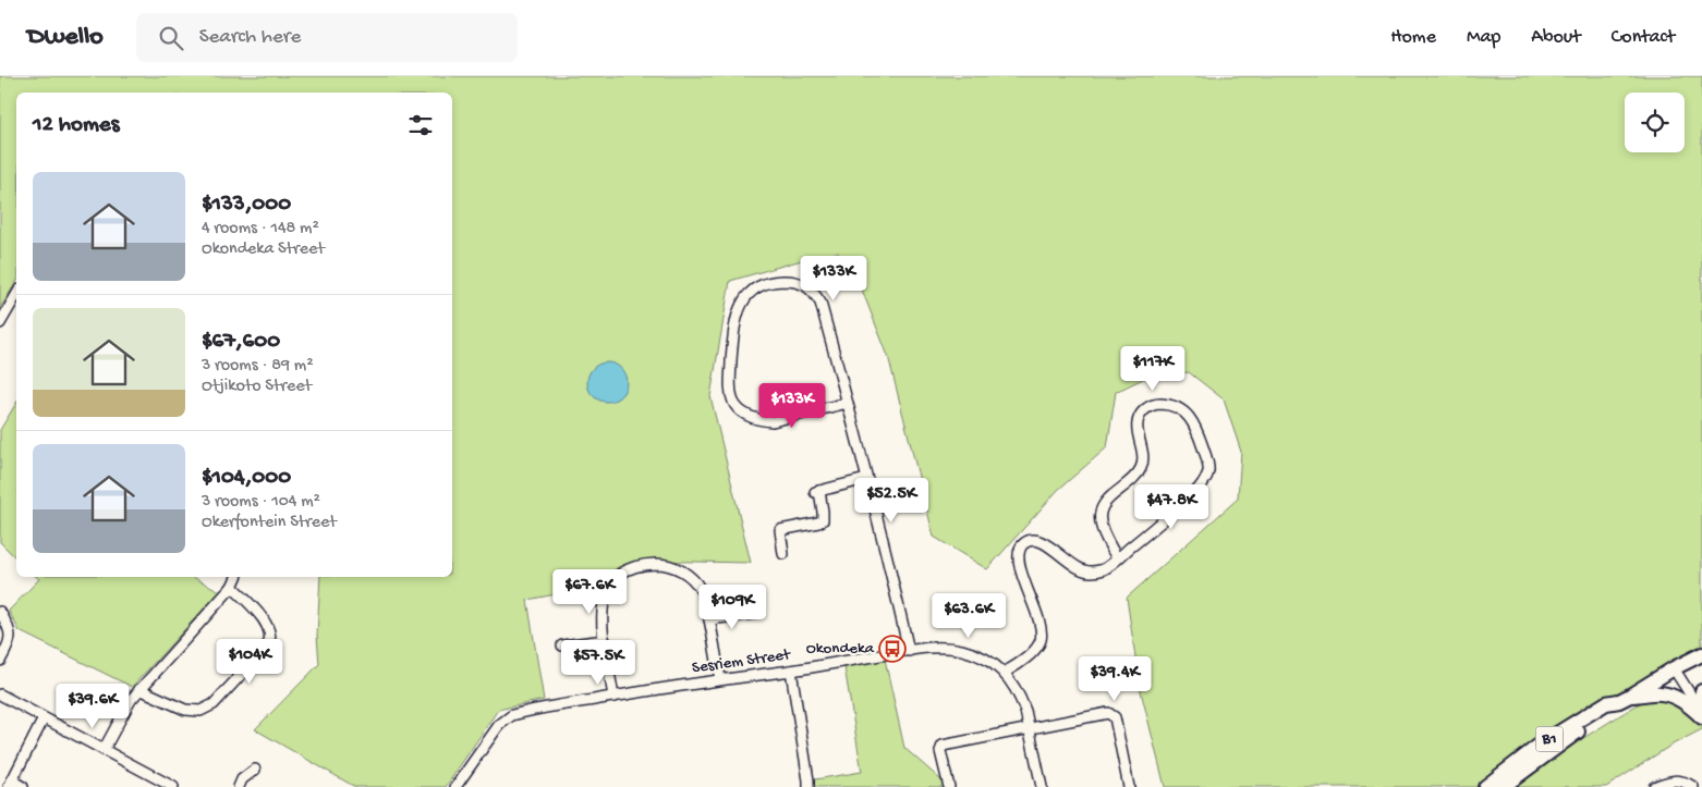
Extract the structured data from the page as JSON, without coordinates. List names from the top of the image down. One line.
{"streets":{"highway":["B1"],"street":["Sesriem Street"]},"places":{"bus stop":["Okondeka"]},"page":{"header":"Dwello","search":"Search here","nav":["Home","Map","About","Contact"],"heading":"12 homes","list":[{"name":"$133,000","note":"4 rooms · 148 m² · Okondeka Street"},{"name":"$67,600","note":"3 rooms · 89 m² · Otjikoto Street"},{"name":"$104,000","note":"3 rooms · 104 m² · Okerfontein Street"}],"price":["$133K","$117K","$133K","$52.5K","$47.8K","$67.6K","$109K","$63.6K","$104K","$57.5K","$39.4K","$39.6K"]}}
